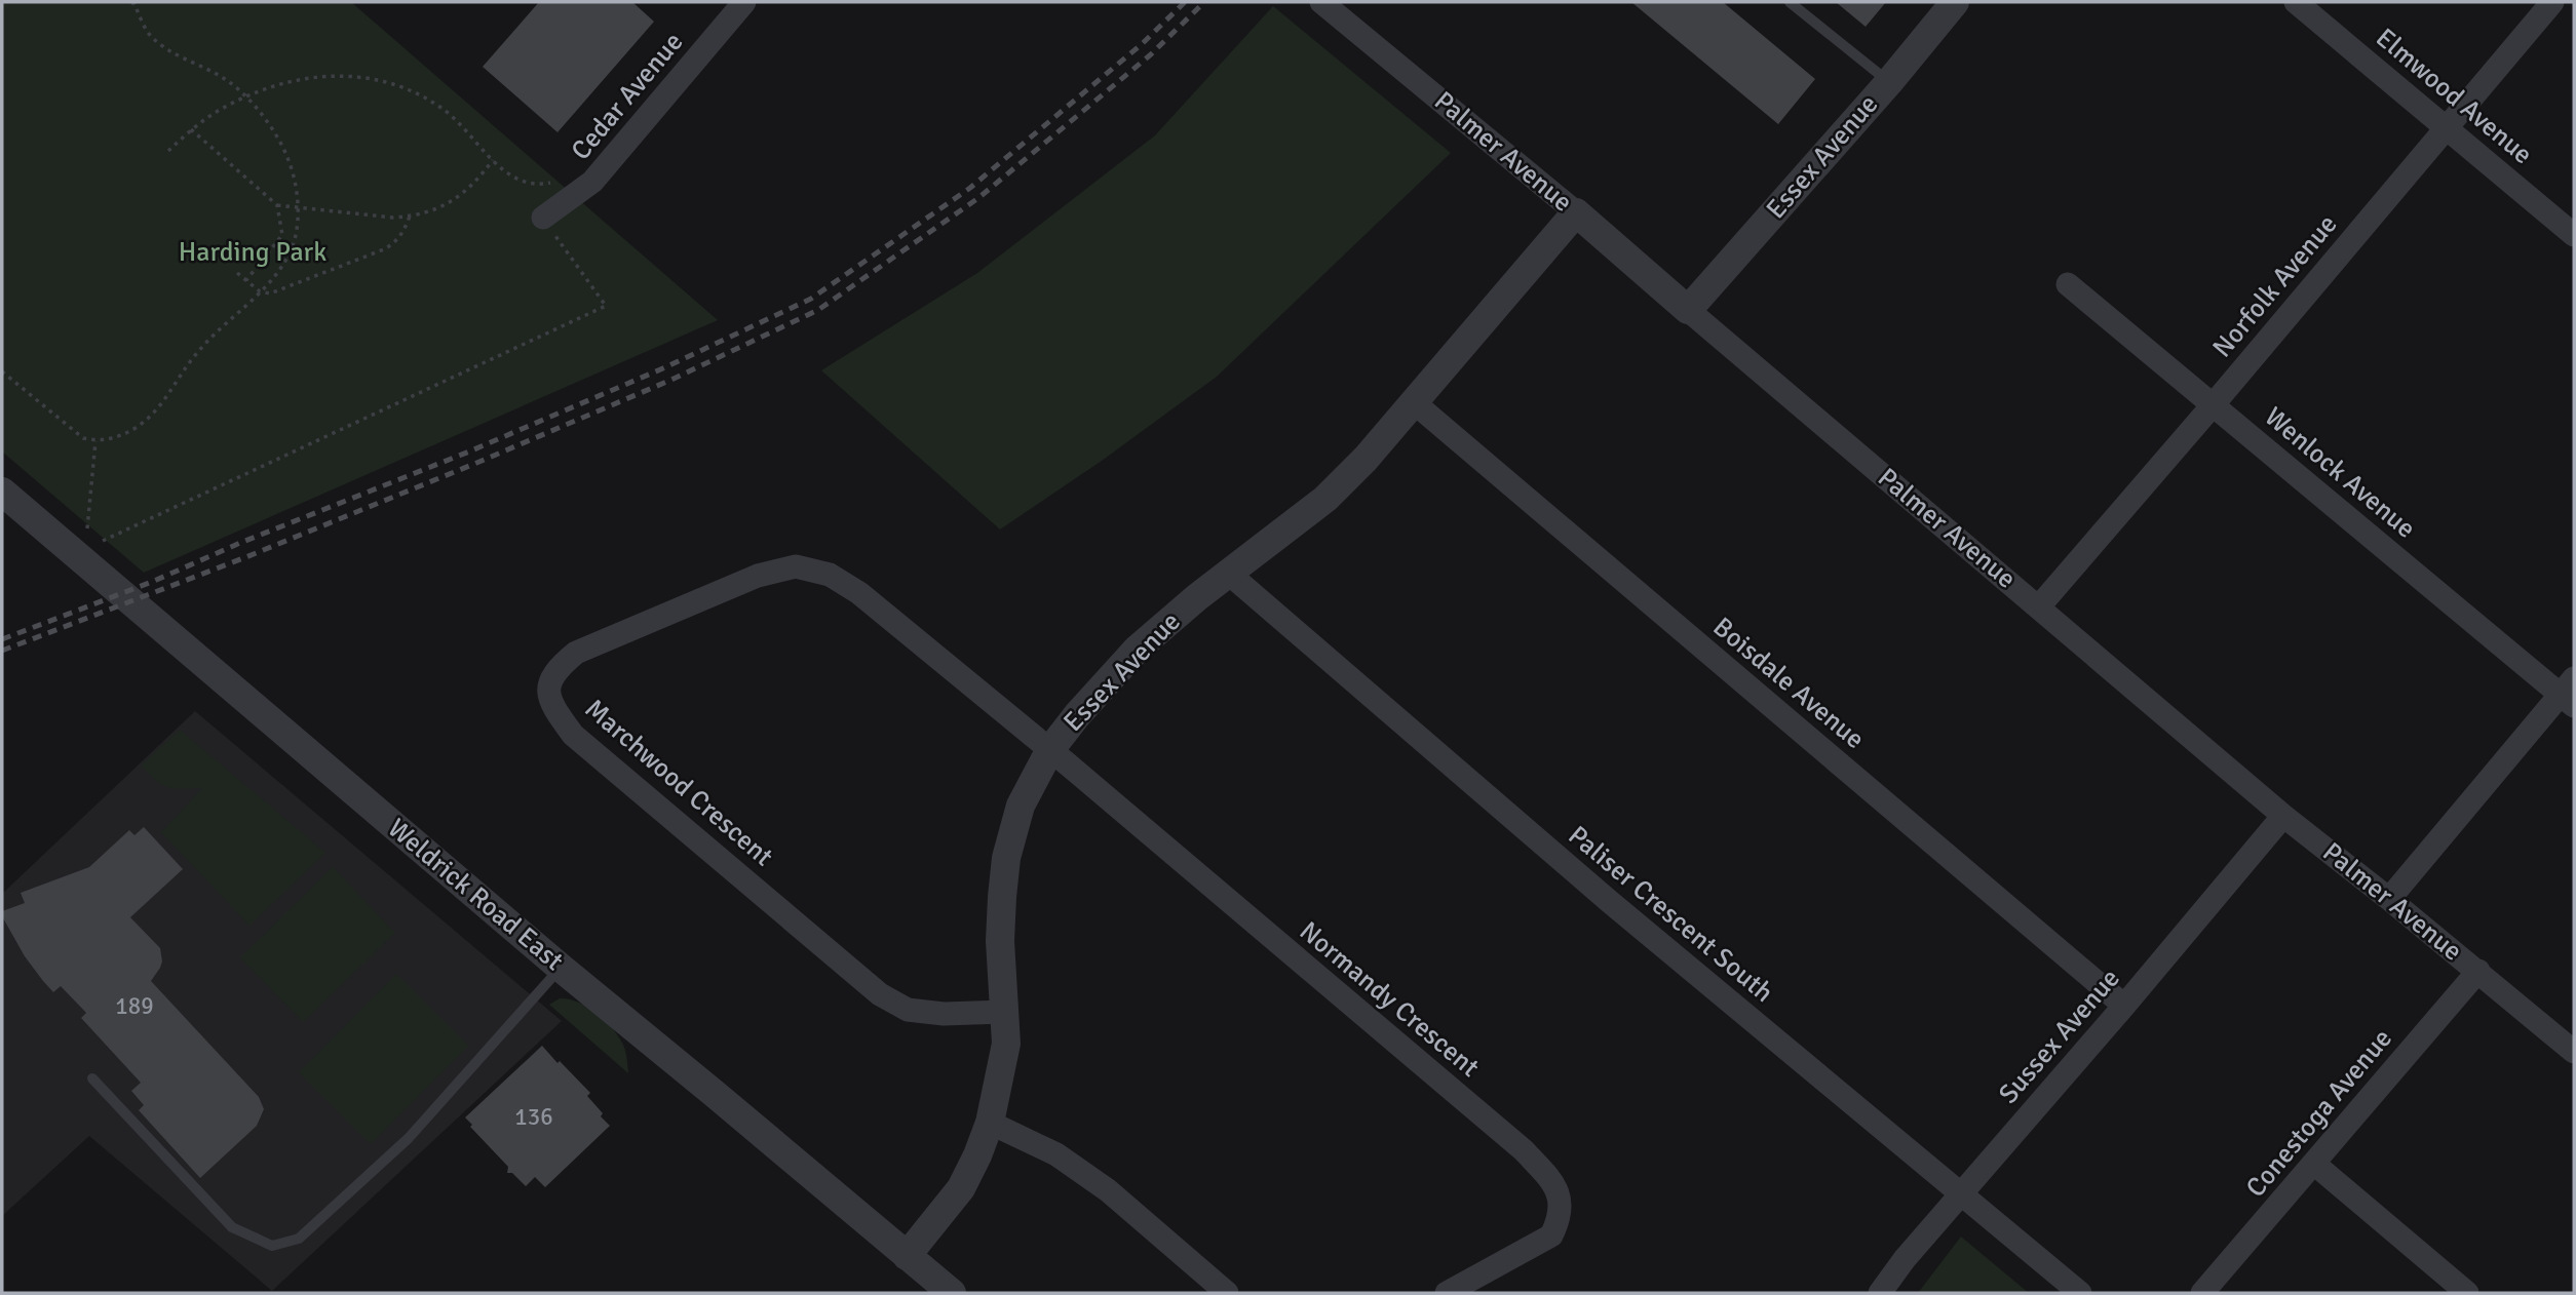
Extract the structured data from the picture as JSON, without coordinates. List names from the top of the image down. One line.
{"streets":{"street":["Cedar Avenue","Elmwood Avenue","Palmer Avenue","Essex Avenue","Norfolk Avenue","Wenlock Avenue","Boisdale Avenue","Marchwood Crescent","Weldrick Road East","Paliser Crescent South","Normandy Crescent","Sussex Avenue","Conestoga Avenue"]},"crossings":[["Elmwood Avenue","Norfolk Avenue"],["Palmer Avenue","Essex Avenue"],["Palmer Avenue","Norfolk Avenue"],["Palmer Avenue","Sussex Avenue"],["Palmer Avenue","Conestoga Avenue"],["Essex Avenue","Boisdale Avenue"],["Essex Avenue","Marchwood Crescent"],["Essex Avenue","Weldrick Road East"],["Essex Avenue","Paliser Crescent South"],["Essex Avenue","Normandy Crescent"],["Norfolk Avenue","Wenlock Avenue"],["Boisdale Avenue","Sussex Avenue"],["Marchwood Crescent","Normandy Crescent"],["Paliser Crescent South","Sussex Avenue"]],"parks":["Harding Park"],"house_numbers":["189","136"]}
